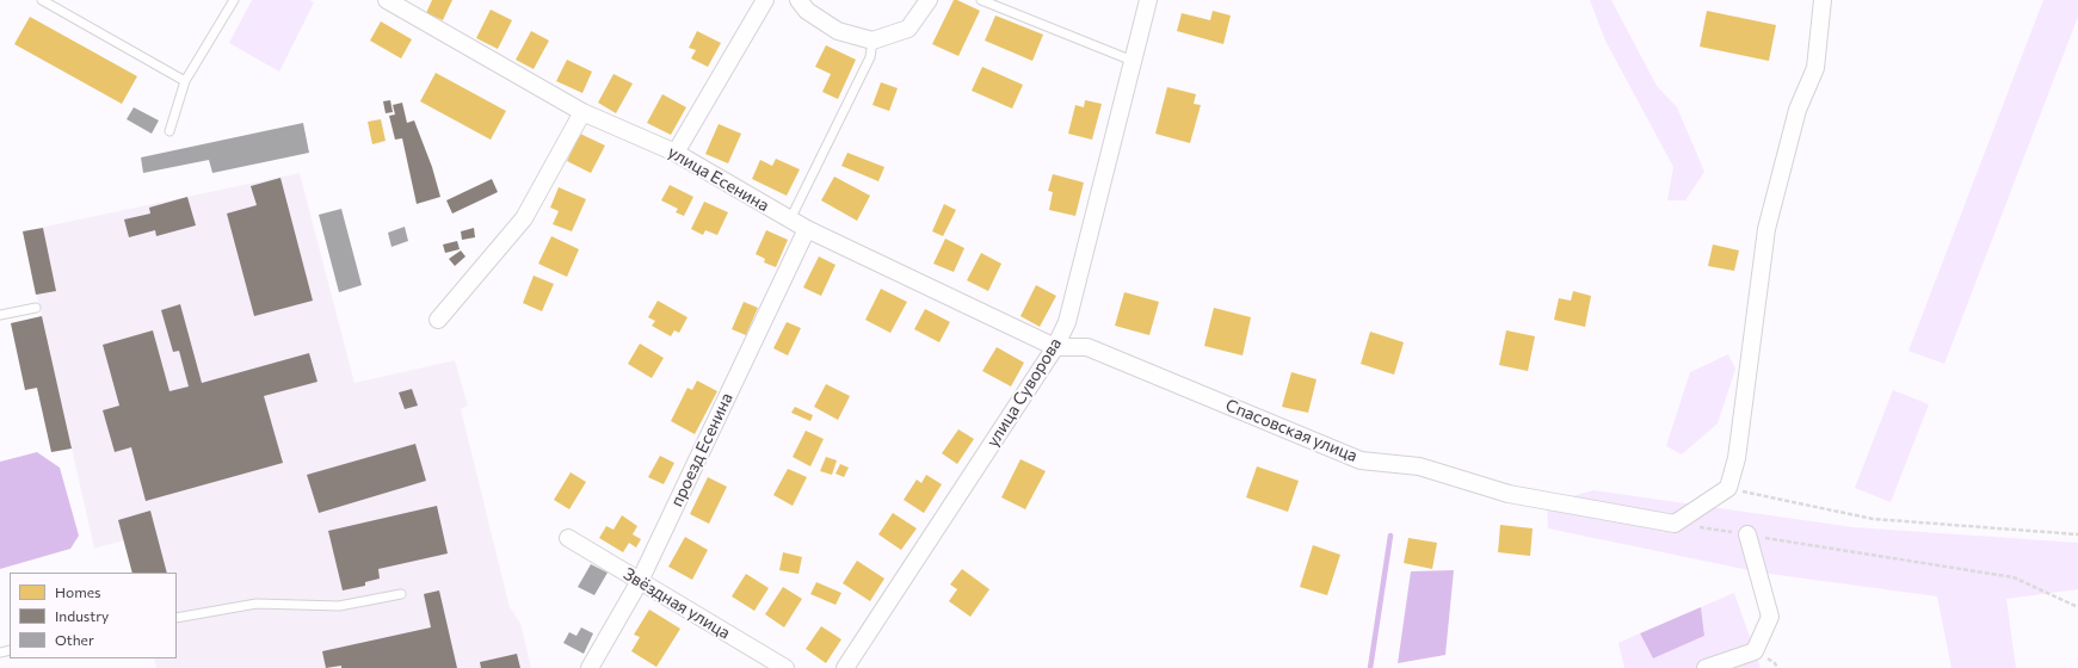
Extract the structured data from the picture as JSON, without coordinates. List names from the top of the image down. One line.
{"streets":{"street":["улица Есенина","улица Суворова","Спасовская улица","проезд Есенина","Звёздная улица"]},"crossings":[["улица Есенина","улица Суворова"],["улица Есенина","Спасовская улица"],["улица Есенина","проезд Есенина"],["улица Суворова","Спасовская улица"],["проезд Есенина","Звёздная улица"]],"legend":["Homes","Industry","Other"]}
